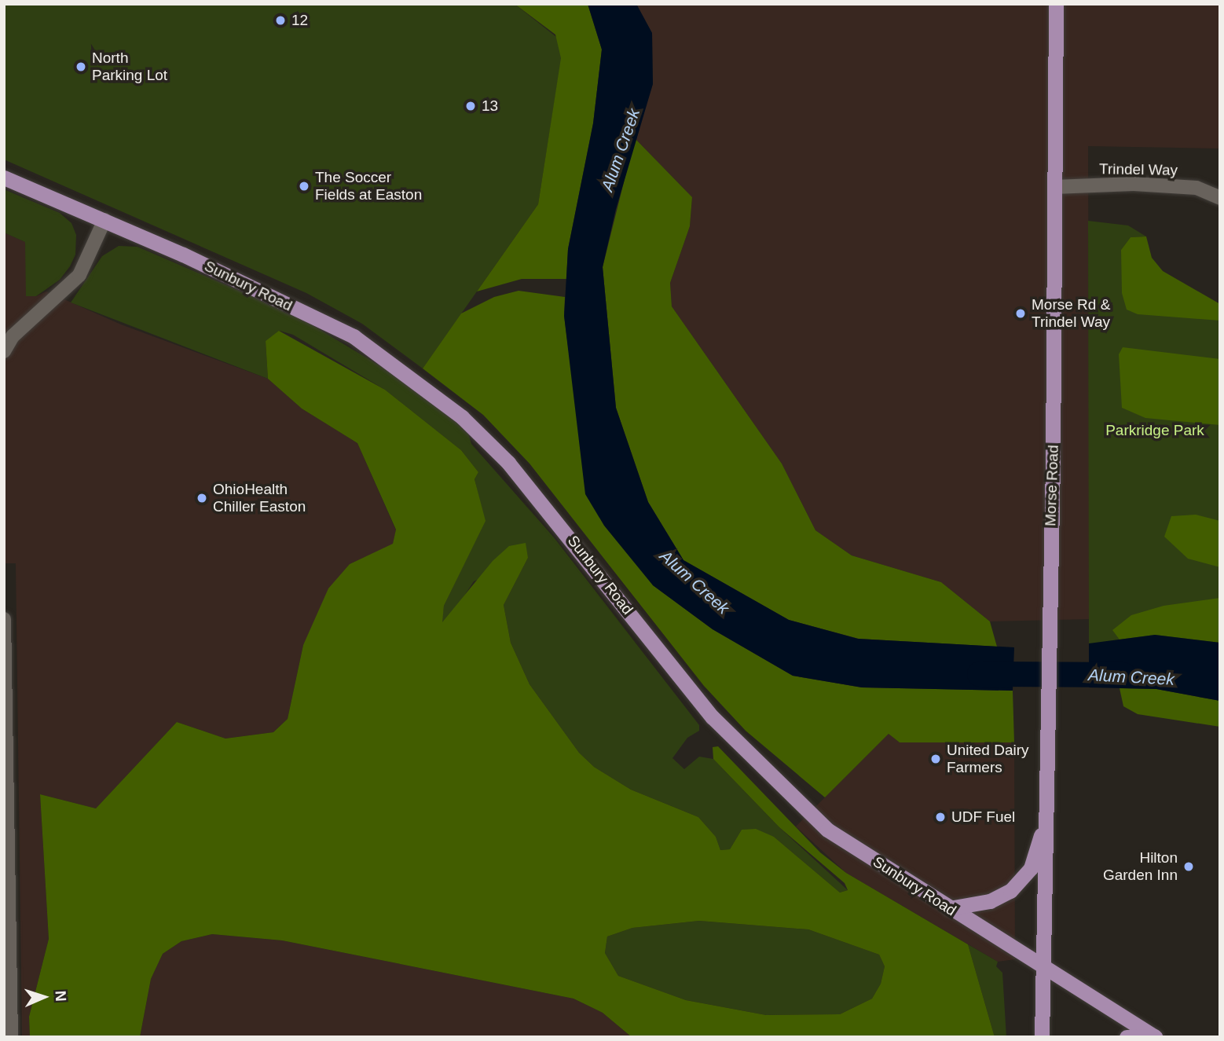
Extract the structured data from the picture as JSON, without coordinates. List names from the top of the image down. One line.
{"streets":{"main road":["Sunbury Road","Morse Road"],"street":["Trindel Way"]},"crossings":[["Trindel Way","Morse Road"],["Sunbury Road","Morse Road"]],"water":["Alum Creek"],"parks":["Parkridge Park"],"places":["12","North Parking Lot","13","The Soccer Fields at Easton","Morse Rd & Trindel Way","OhioHealth Chiller Easton","United Dairy Farmers","UDF Fuel","Hilton Garden Inn"],"north":"right"}
